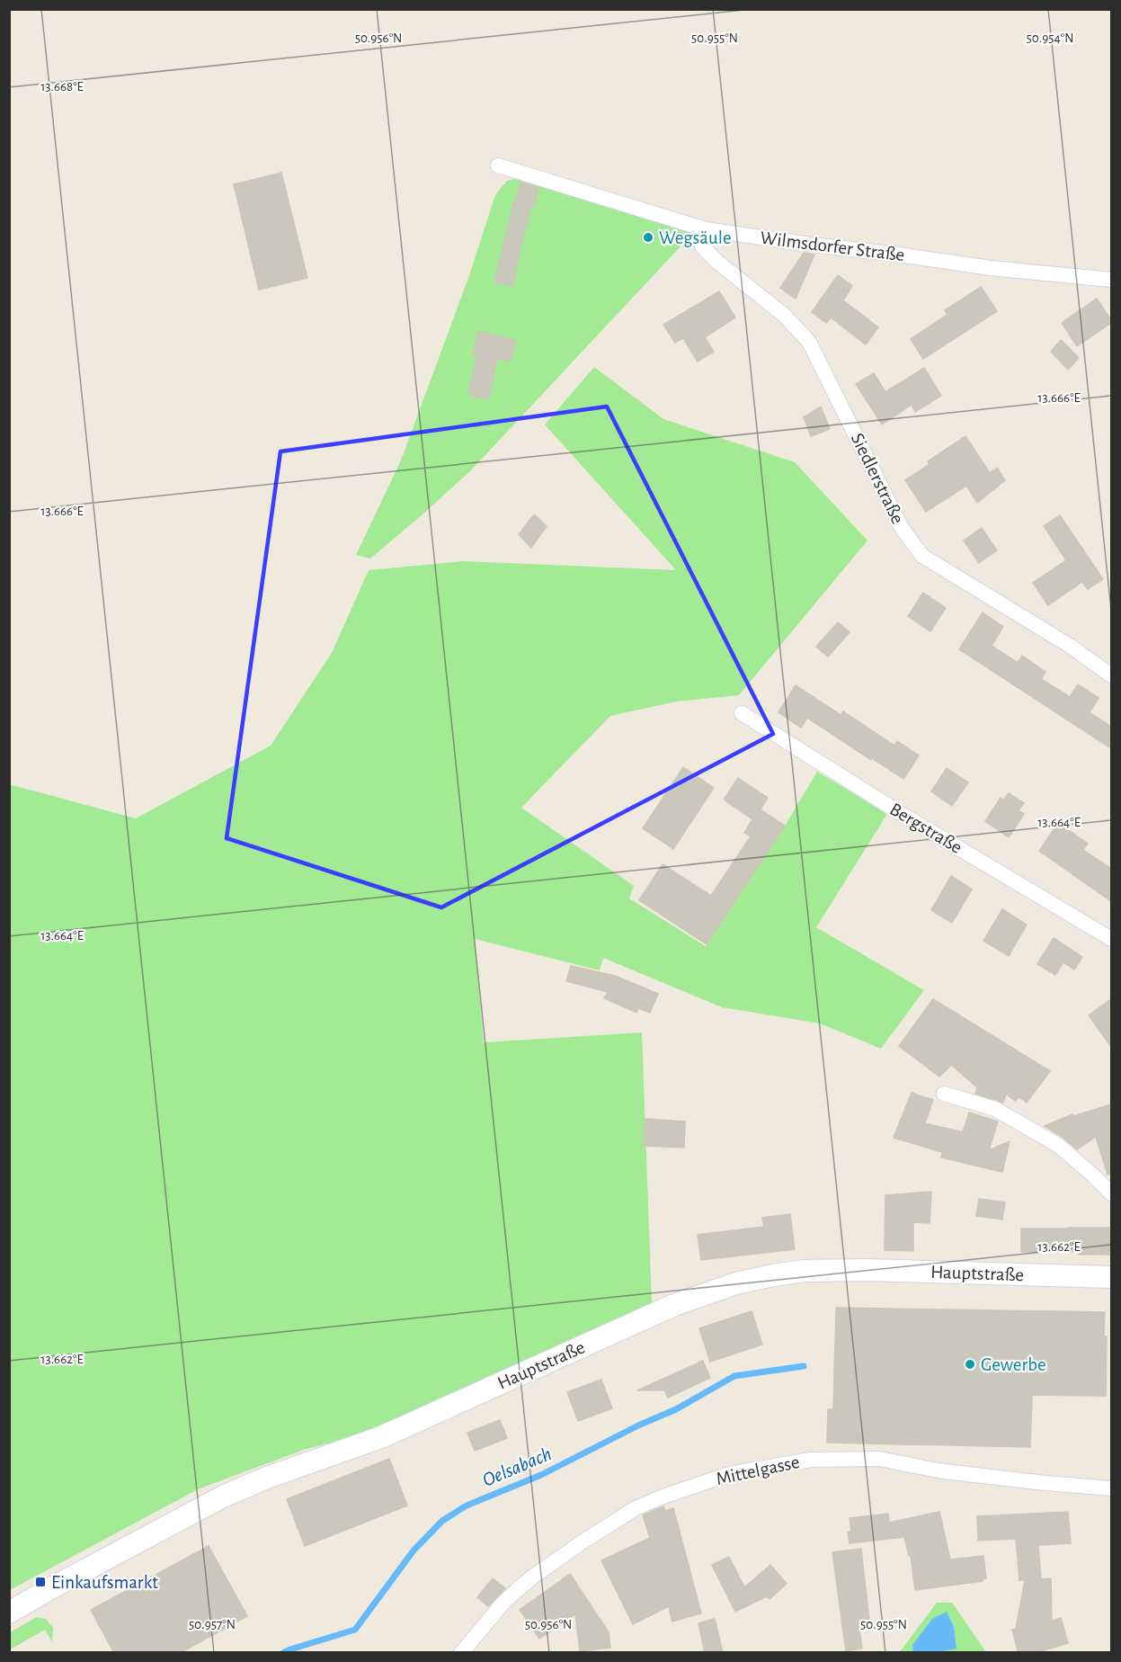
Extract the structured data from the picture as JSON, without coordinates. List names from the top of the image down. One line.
{"streets":{"main road":["Hauptstraße"],"street":["Wilmsdorfer Straße","Siedlerstraße","Bergstraße","Mittelgasse"]},"crossings":[["Wilmsdorfer Straße","Siedlerstraße"]],"water":["Oelsabach"],"places":{"other":["Wegsäule","Gewerbe"],"transit":["Einkaufsmarkt"]},"coordinates":["50.956°N","50.955°N","50.954°N","13.668°E","13.666°E","13.664°E","13.662°E","50.957°N"]}
